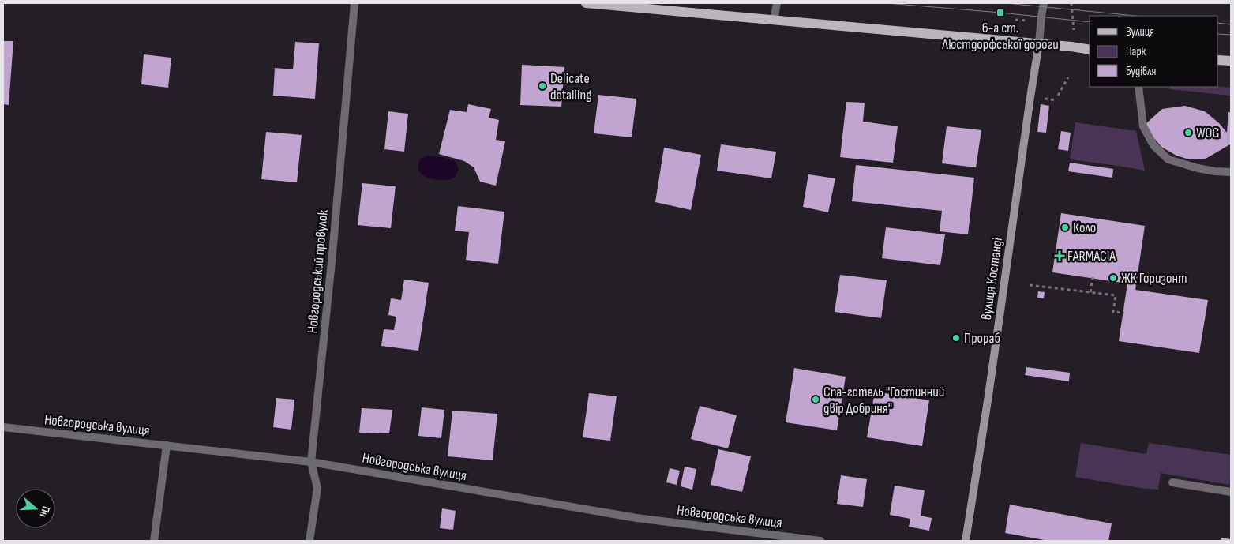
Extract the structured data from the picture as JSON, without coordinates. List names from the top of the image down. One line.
{"streets":{"street":["Новгородський провулок","вулиця Костанді","Новгородська вулиця"]},"crossings":[["Новгородський провулок","Новгородська вулиця"]],"places":{"transit":["6-а ст. Люстдорфської дороги"],"other":["Delicate detailing","WOG","Коло","ЖК Горизонт","Прораб","Спа-готель \"Гостинний двір Добриня\""],"health":["FARMACIA"]},"legend":["Вулиця","Парк","Будівля"],"north":"right"}
